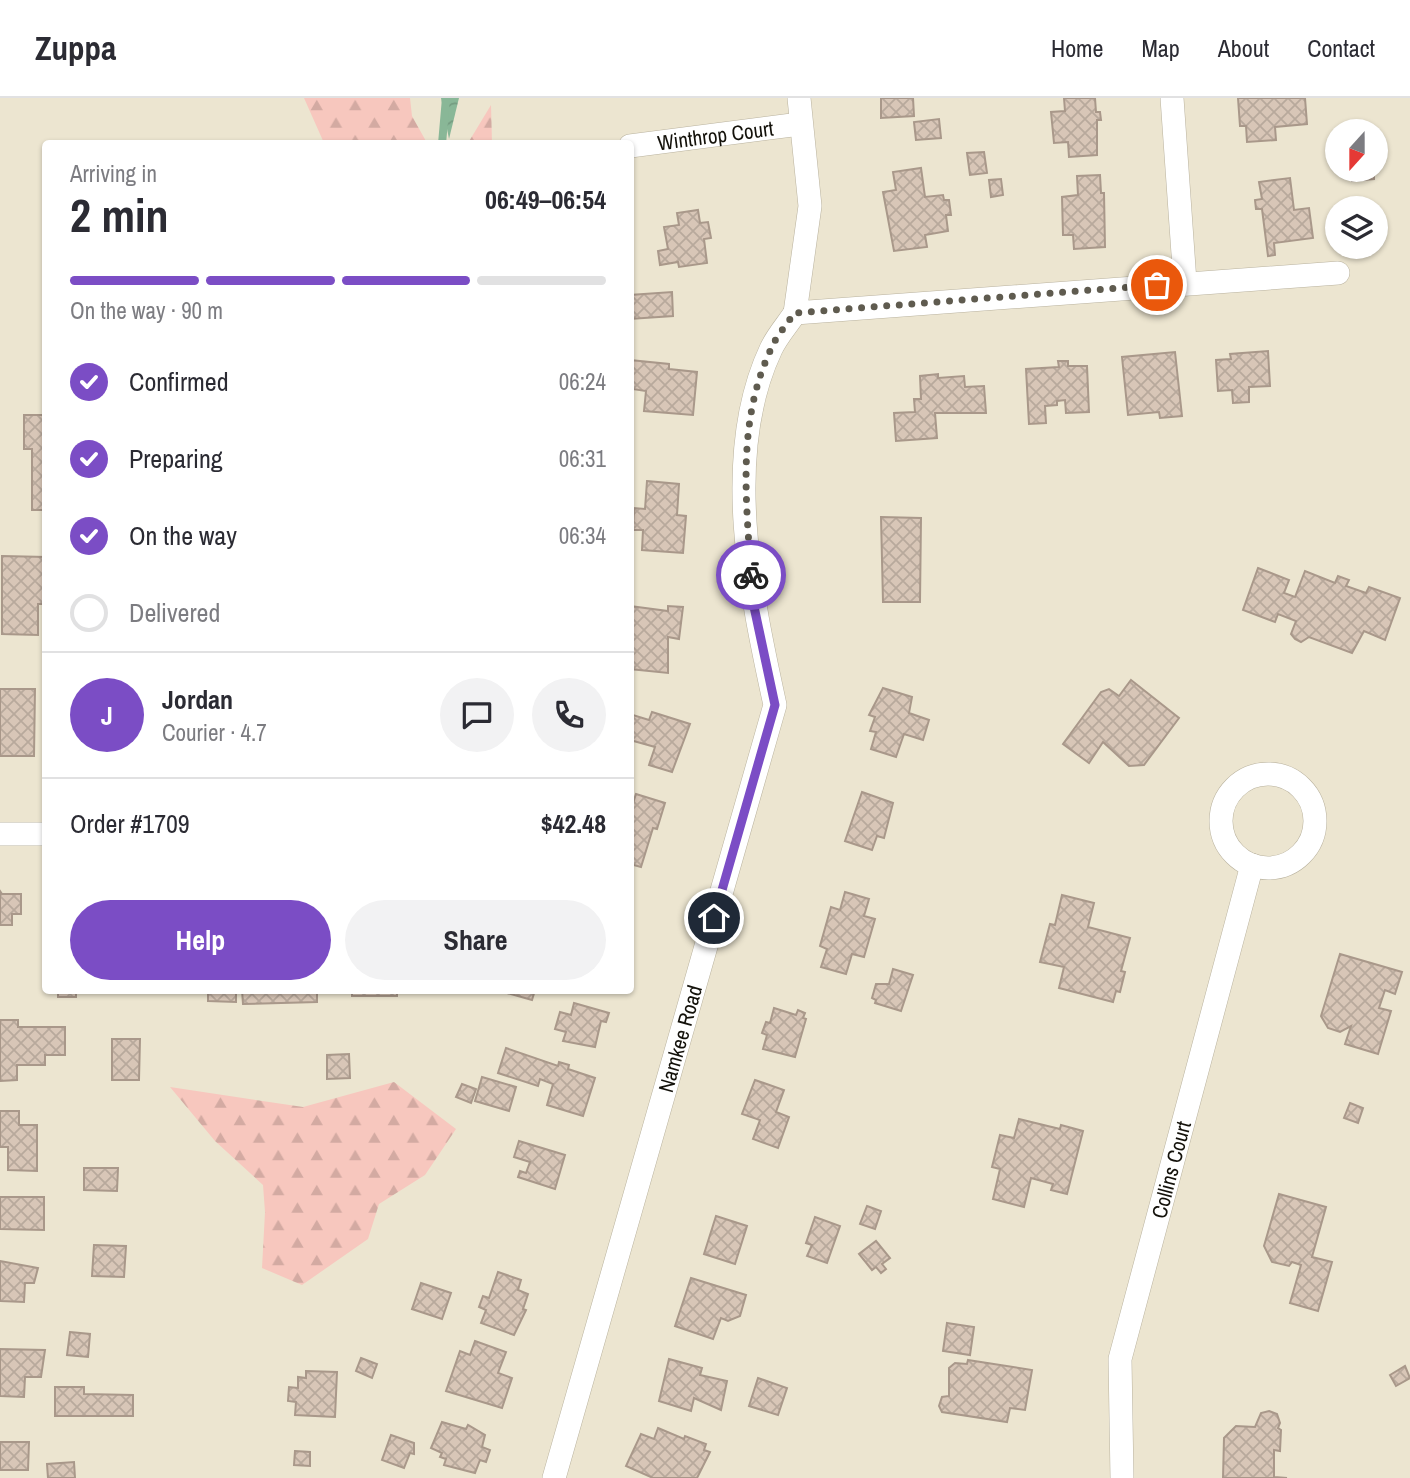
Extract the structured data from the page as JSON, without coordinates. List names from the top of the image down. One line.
{"streets":{"street":["Winthrop Court","Namkee Road","Collins Court"]},"north":"bottom","page":{"header":"Zuppa","nav":["Home","Map","About","Contact"],"heading":["2 min","Arriving in","06:49–06:54"],"panel":["Jordan","Courier · 4.7","Order #1709","$42.48"],"bar":"On the way · 90 m","list":[["Confirmed","06:24"],["Preparing","06:31"],["On the way","06:34"],"Delivered"],"round":"J","buttons":["Help","Share"]}}
